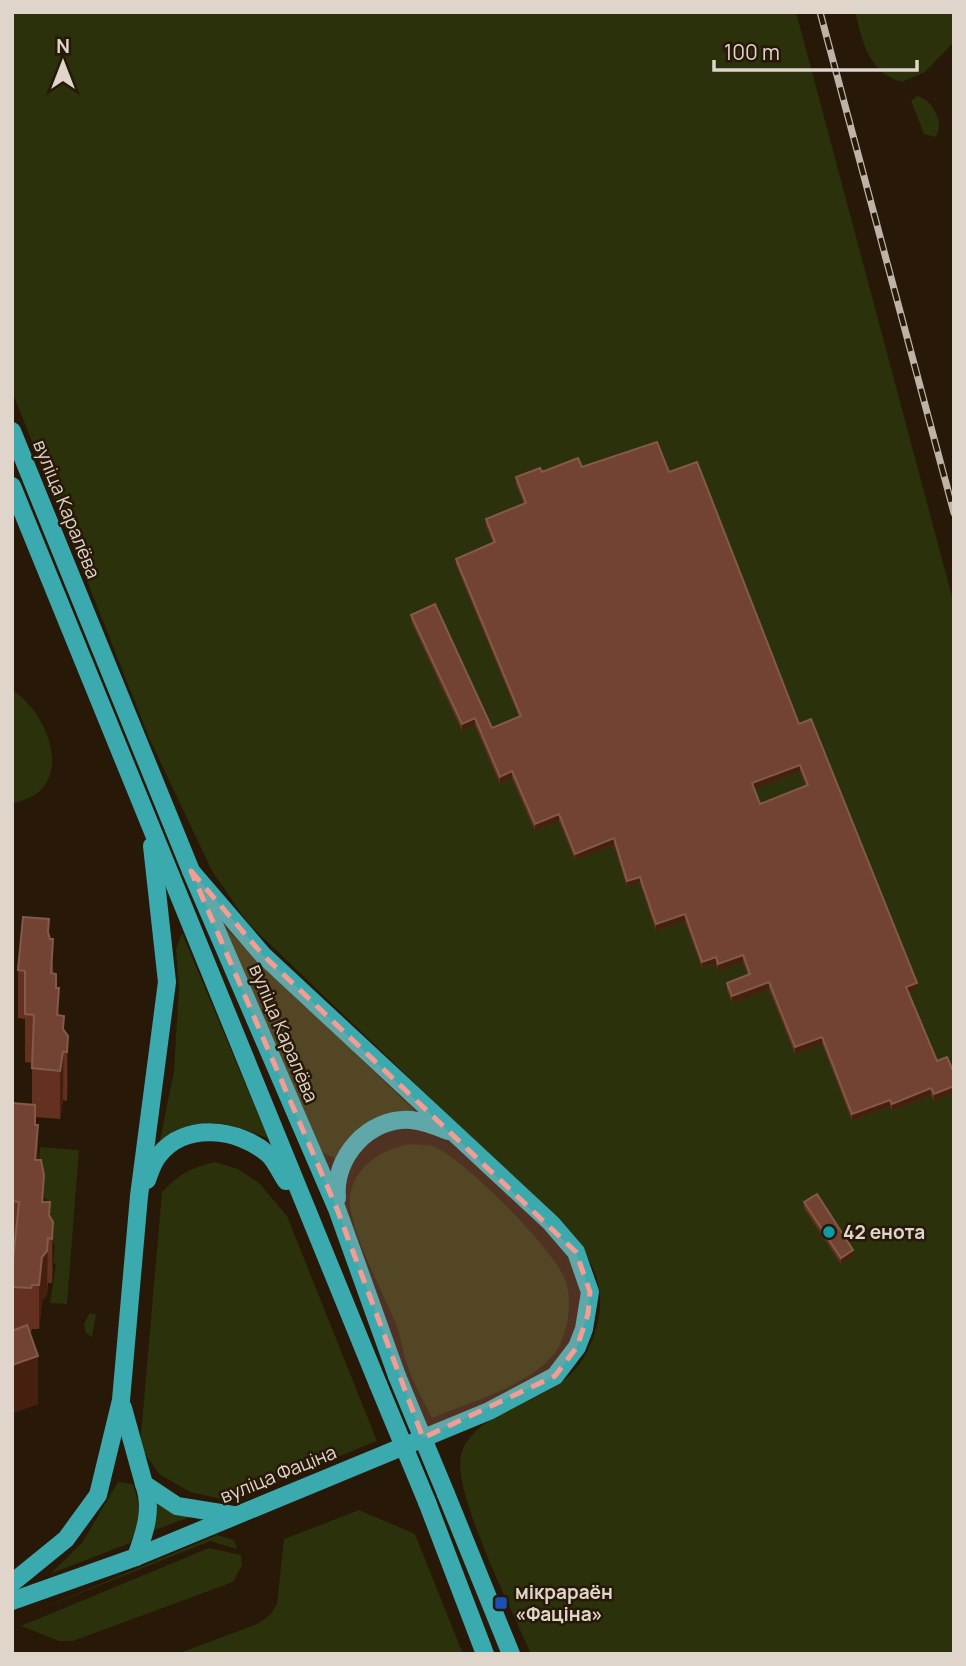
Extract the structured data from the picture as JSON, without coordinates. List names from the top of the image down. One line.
{"streets":{"main road":["вуліца Каралёва","вуліца Фаціна"]},"places":{"other":["42 енота"],"transit":["мікрараён «Фаціна»"]},"scale_bar":"100 m","north":"top"}
